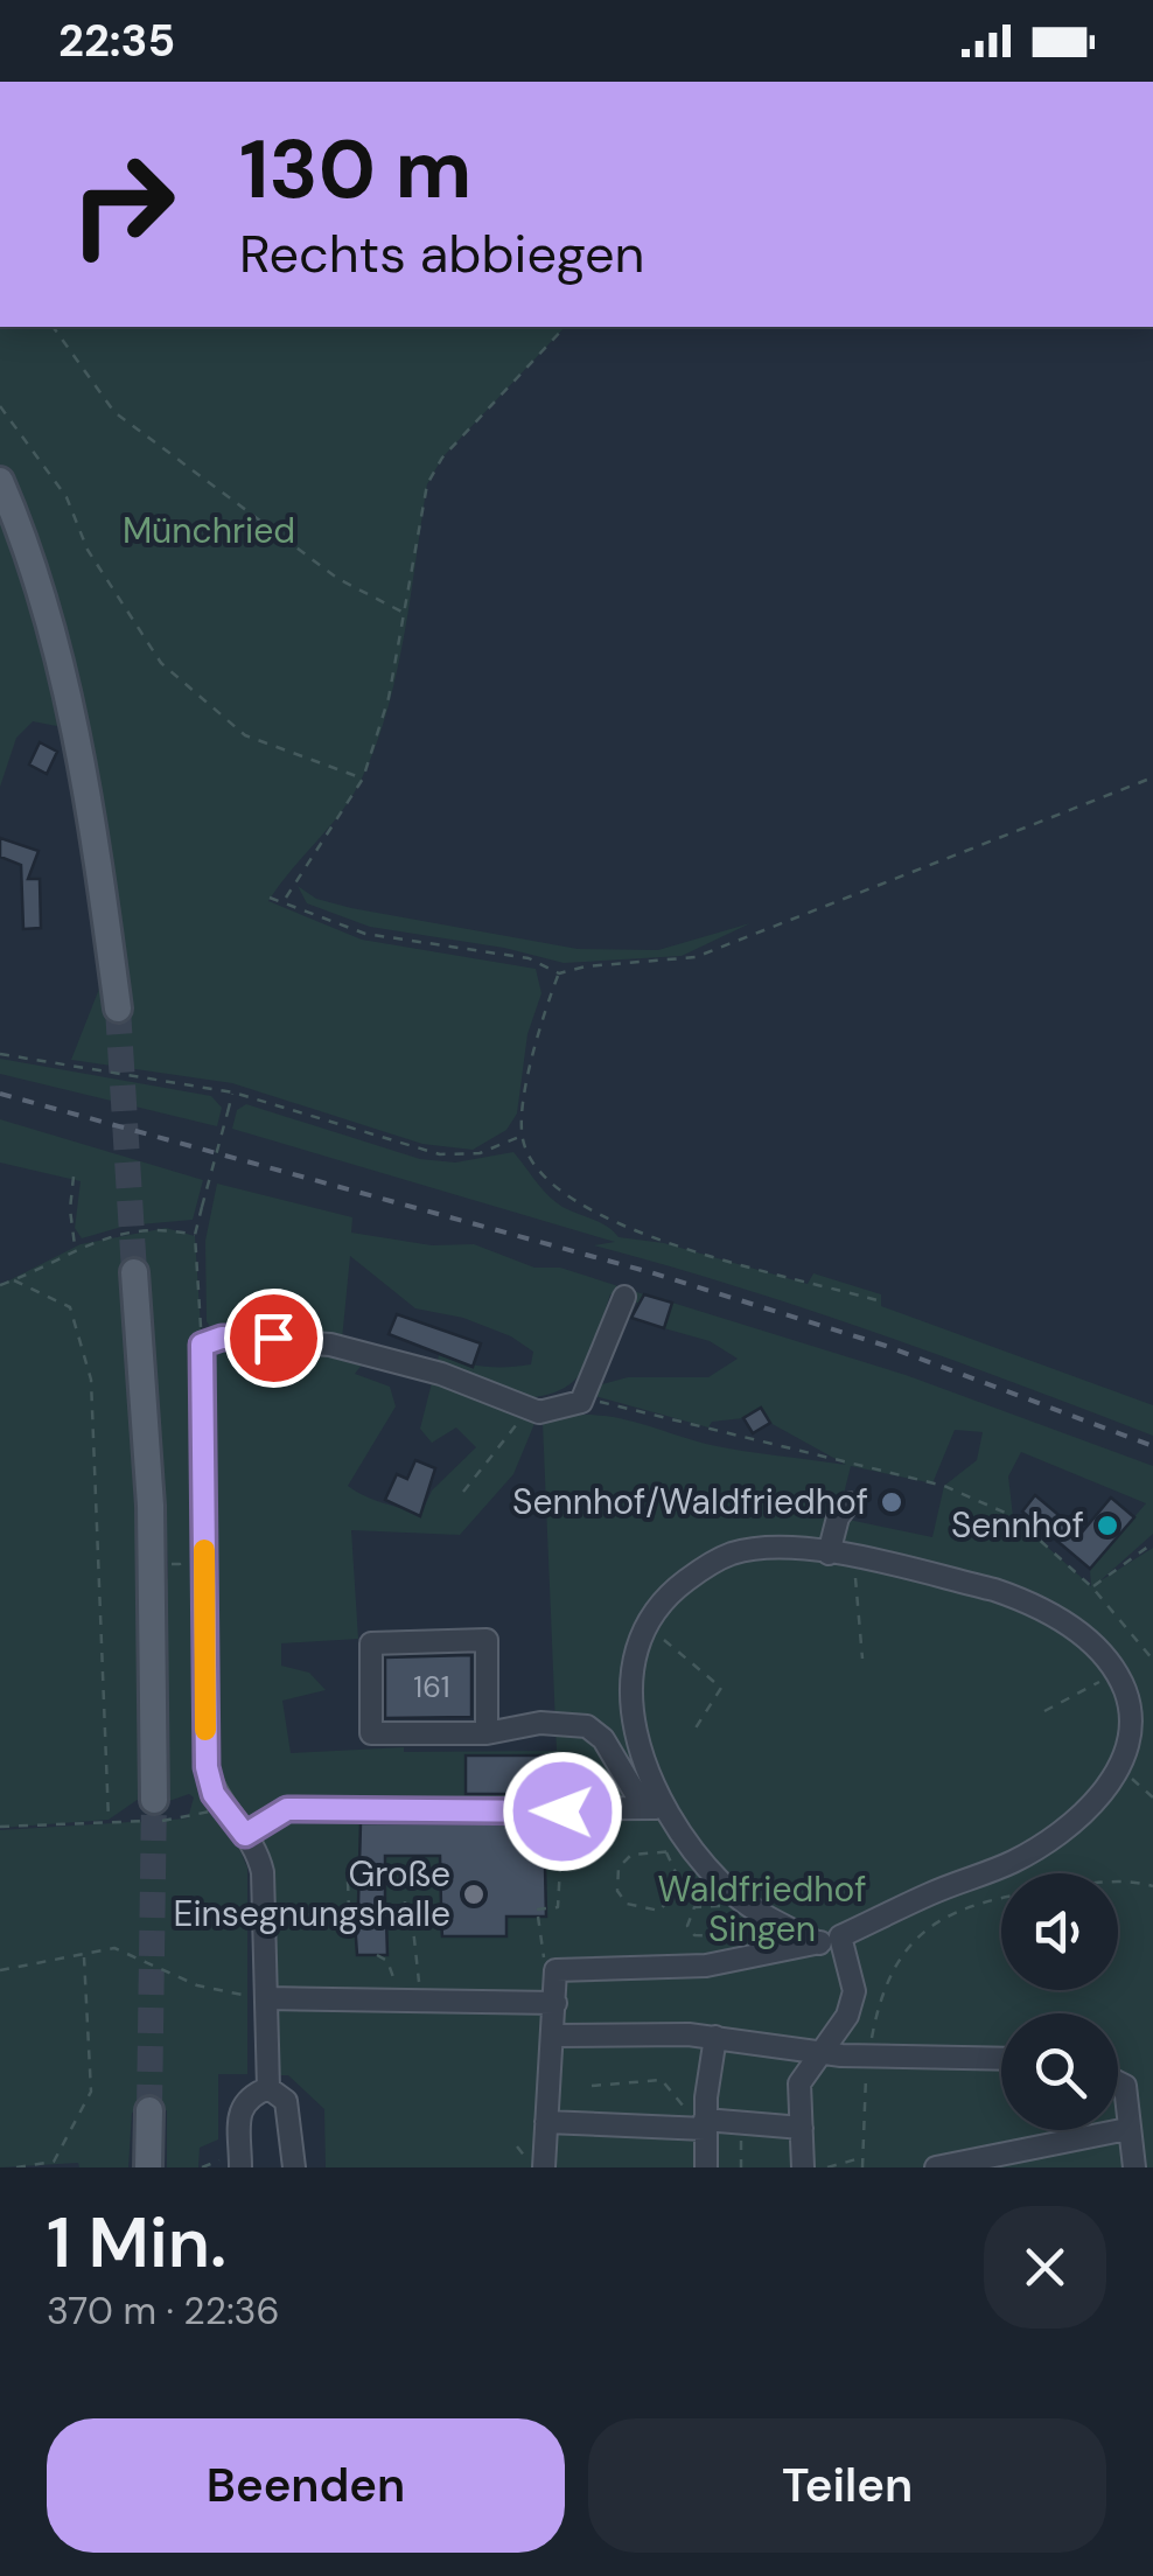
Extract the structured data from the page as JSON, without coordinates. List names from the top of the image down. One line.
{"parks":["Münchried","Waldfriedhof Singen"],"places":["Sennhof/Waldfriedhof","Sennhof","Große Einsegnungshalle"],"house_numbers":["161"],"page":{"status":"22:35","turn":["130 m","Rechts abbiegen"],"heading":["1 Min.","370 m · 22:36"],"buttons":["Beenden","Teilen"]}}
